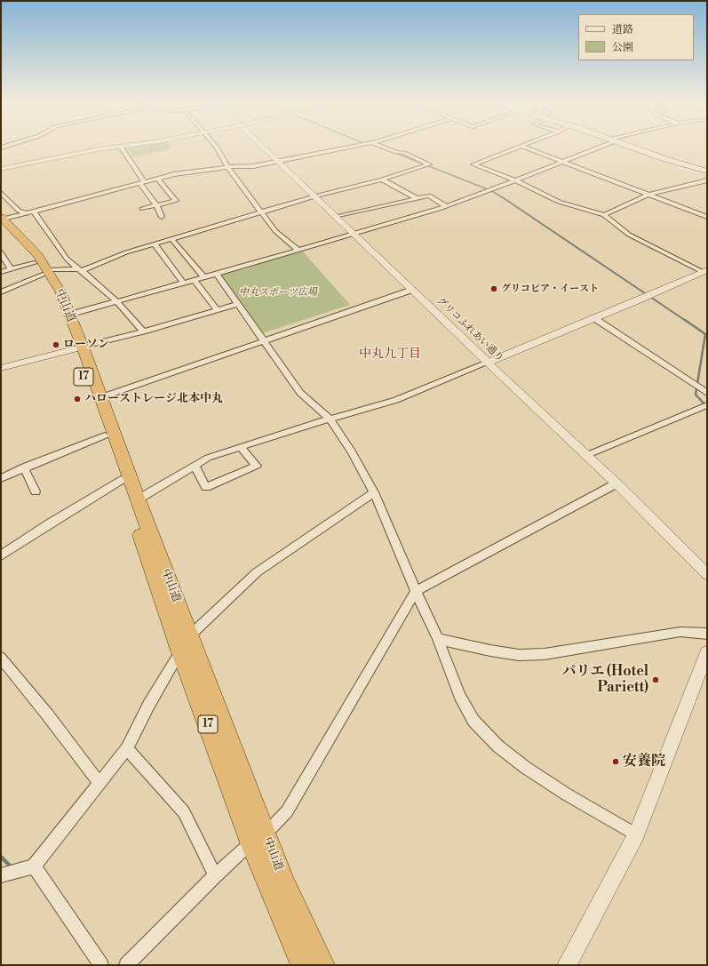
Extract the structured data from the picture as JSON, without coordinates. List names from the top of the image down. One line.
{"streets":{"highway":["中山道","17"],"street":["グリコふれあい通り"]},"districts":["中丸九丁目"],"parks":["中丸スポーツ広場"],"places":["グリコピア・イースト","ローソン","ハローストレージ北本中丸","パリエ (Hotel Pariett)","安養院"],"legend":["道路","公園"]}
